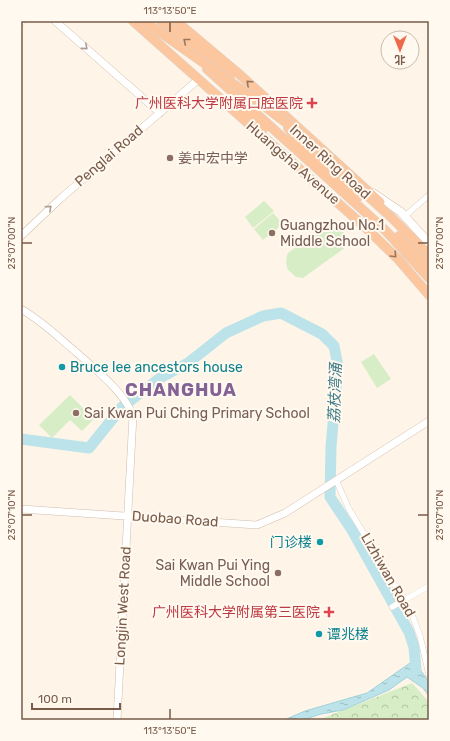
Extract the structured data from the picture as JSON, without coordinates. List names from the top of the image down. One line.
{"streets":{"highway":["Inner Ring Road","Huangsha Avenue"],"street":["Penglai Road","Duobao Road","Lizhiwan Road","Longjin West Road"]},"crossings":[["Penglai Road","Huangsha Avenue"],["Inner Ring Road","Huangsha Avenue"],["Duobao Road","Lizhiwan Road"],["Duobao Road","Longjin West Road"]],"one_way":["Penglai Road"],"districts":["CHANGHUA"],"water":["荔枝湾涌"],"places":{"health":["广州医科大学附属口腔医院","广州医科大学附属第三医院"],"other":["姜中宏中学","Guangzhou No.1 Middle School","Bruce lee ancestors house","Sai Kwan Pui Ching Primary School","门诊楼","Sai Kwan Pui Ying Middle School","谭兆楼"]},"scale_bar":"100 m","north":"bottom","coordinates":["113°13'50\"E","23°07'00\"N","23°07'10\"N"]}
